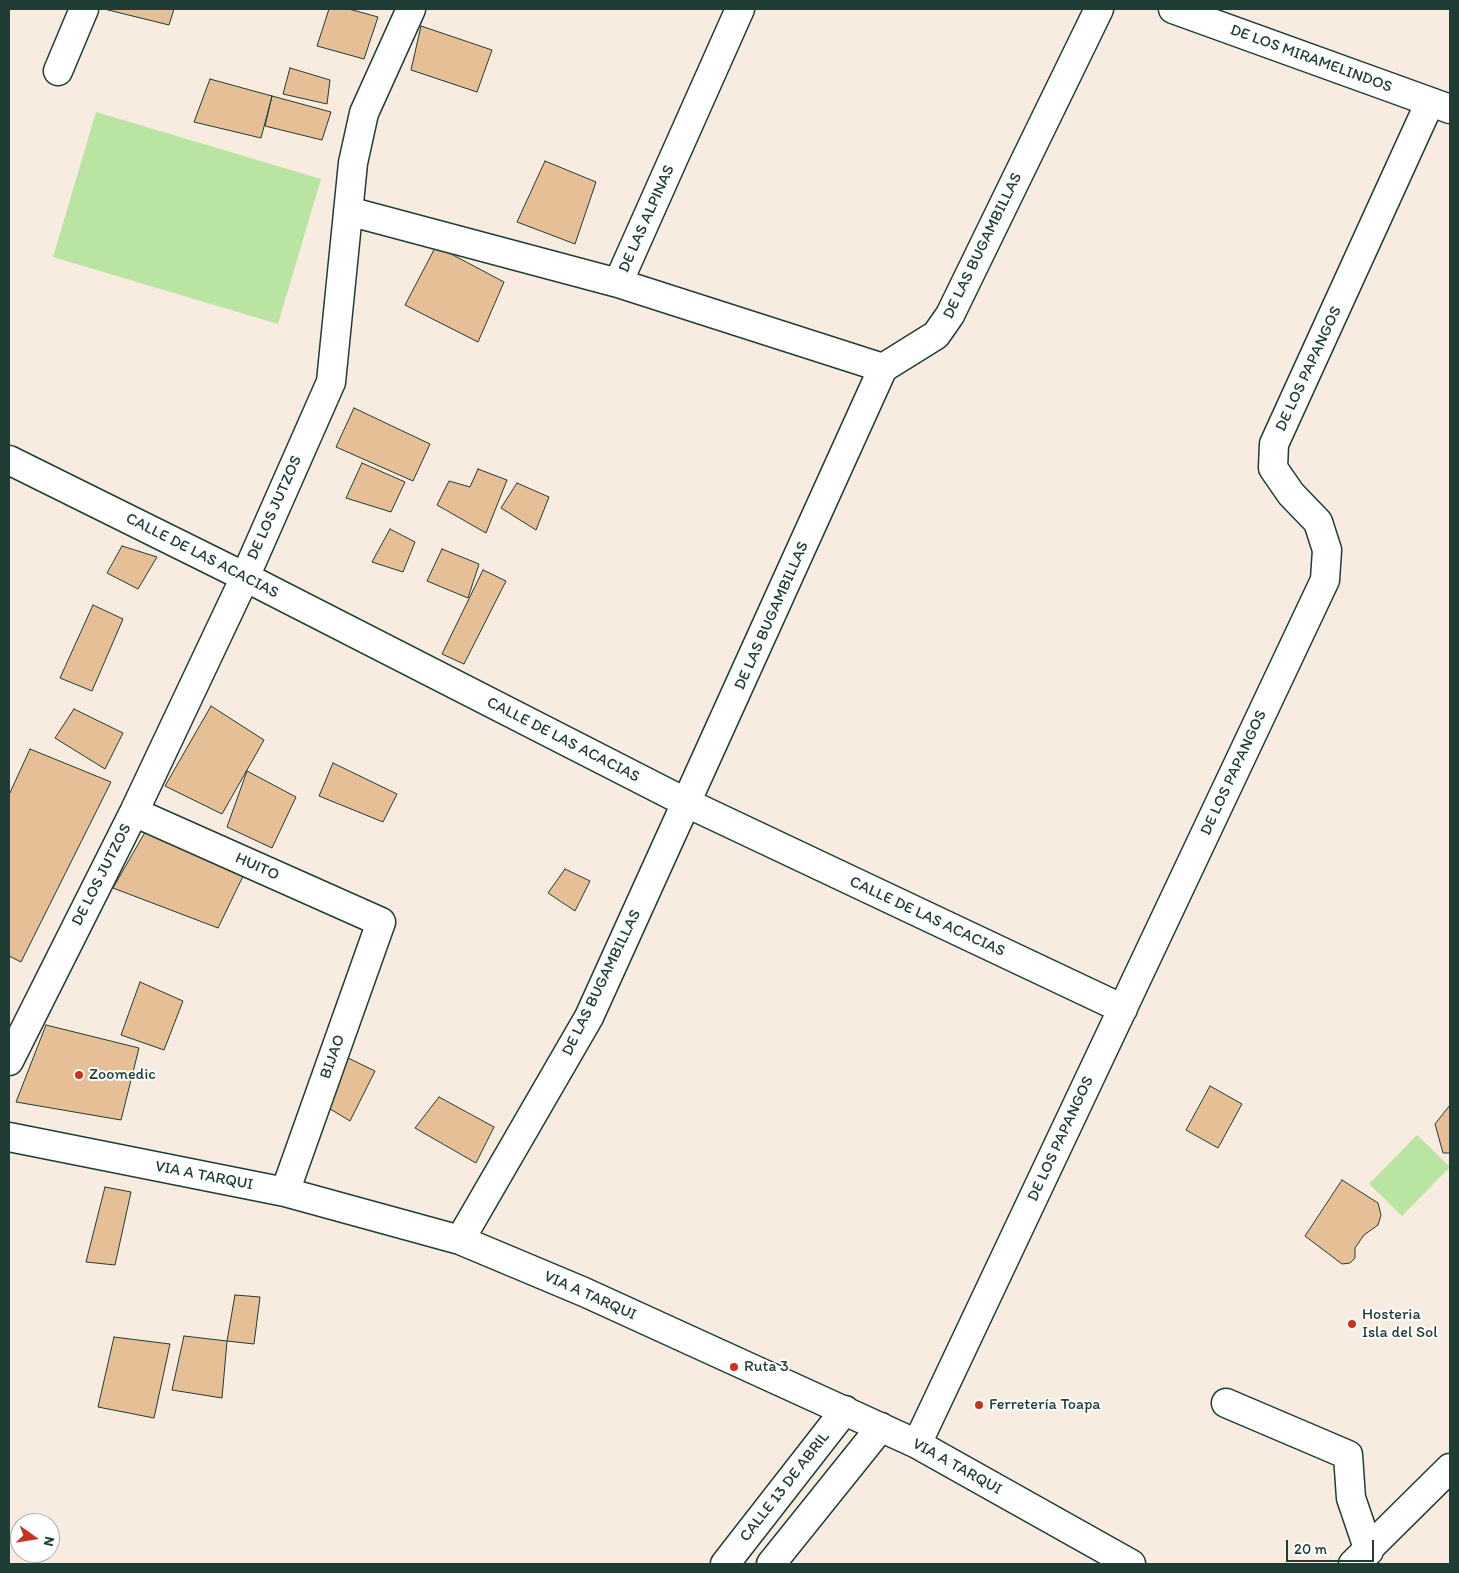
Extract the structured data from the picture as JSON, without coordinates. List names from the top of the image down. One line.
{"streets":{"street":["DE LOS MIRAMELINDOS","DE LAS ALPINAS","DE LAS BUGAMBILLAS","DE LOS PAPANGOS","DE LOS JUTZOS","CALLE DE LAS ACACIAS","HUITO","BIJAO","VIA A TARQUI","CALLE 13 DE ABRIL"]},"crossings":[["DE LOS MIRAMELINDOS","DE LOS PAPANGOS"],["DE LAS ALPINAS","DE LOS JUTZOS"],["DE LAS BUGAMBILLAS","CALLE DE LAS ACACIAS"],["DE LAS BUGAMBILLAS","VIA A TARQUI"],["DE LOS PAPANGOS","CALLE DE LAS ACACIAS"],["DE LOS PAPANGOS","VIA A TARQUI"],["DE LOS JUTZOS","CALLE DE LAS ACACIAS"],["DE LOS JUTZOS","HUITO"],["HUITO","BIJAO"],["BIJAO","VIA A TARQUI"],["VIA A TARQUI","CALLE 13 DE ABRIL"]],"places":["Zoomedic","Hosteria Isla del Sol","Ruta 3","Ferretería Toapa"],"scale_bar":"20 m","north":"right"}
